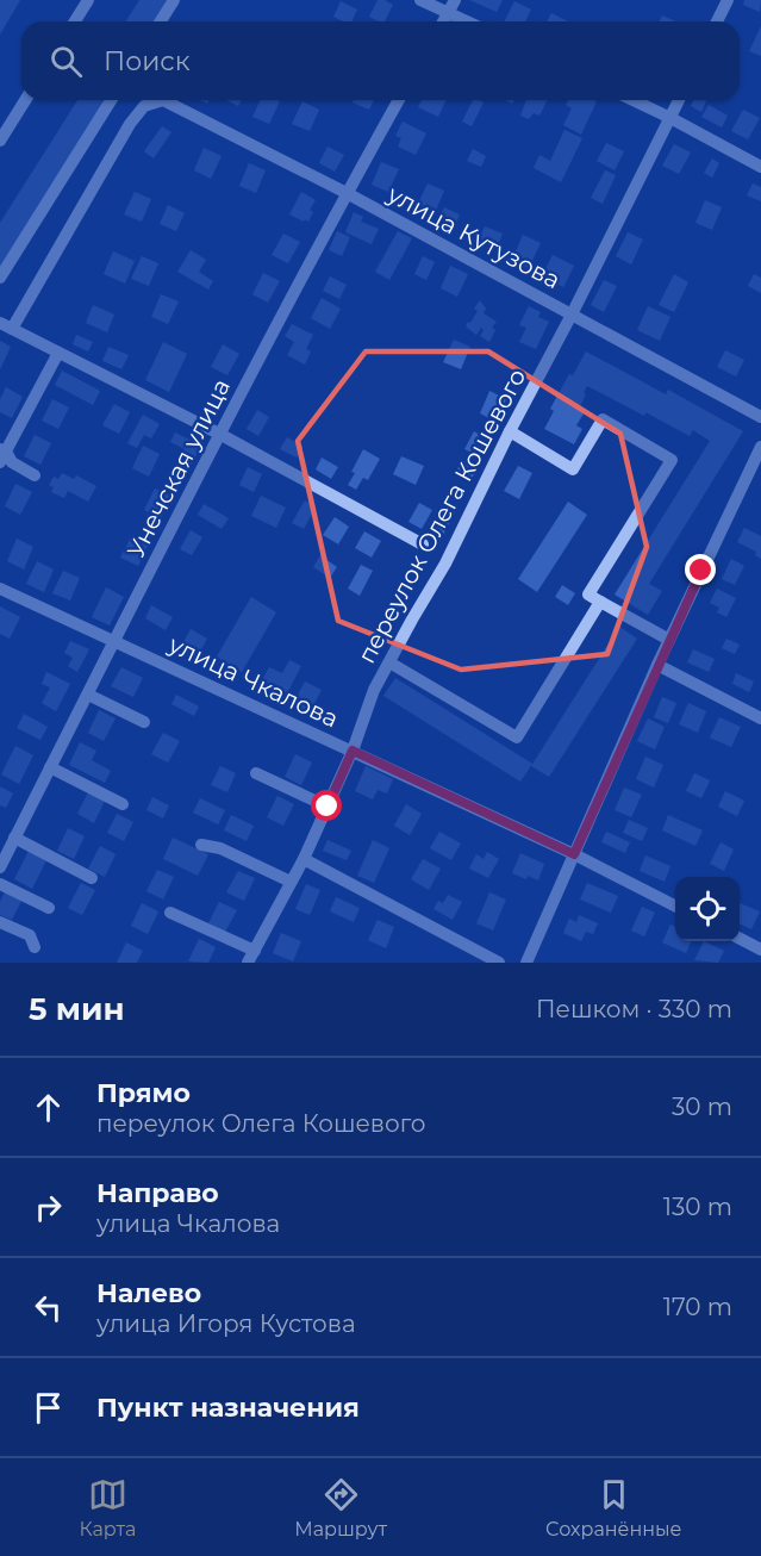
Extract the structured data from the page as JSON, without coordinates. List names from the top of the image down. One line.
{"streets":{"street":["улица Кутузова","Унечская улица","переулок Олега Кошевого","улица Чкалова"]},"crossings":[["улица Кутузова","Унечская улица"],["улица Кутузова","переулок Олега Кошевого"],["Унечская улица","улица Чкалова"],["переулок Олега Кошевого","улица Чкалова"]],"page":{"search":"Поиск","heading":["5 мин","Пешком · 330 m"],"list":[["Прямо","переулок Олега Кошевого","30 m"],["Направо","улица Чкалова","130 m"],["Налево","улица Игоря Кустова","170 m"],"Пункт назначения"],"nav":["Карта","Маршрут","Сохранённые"]}}
